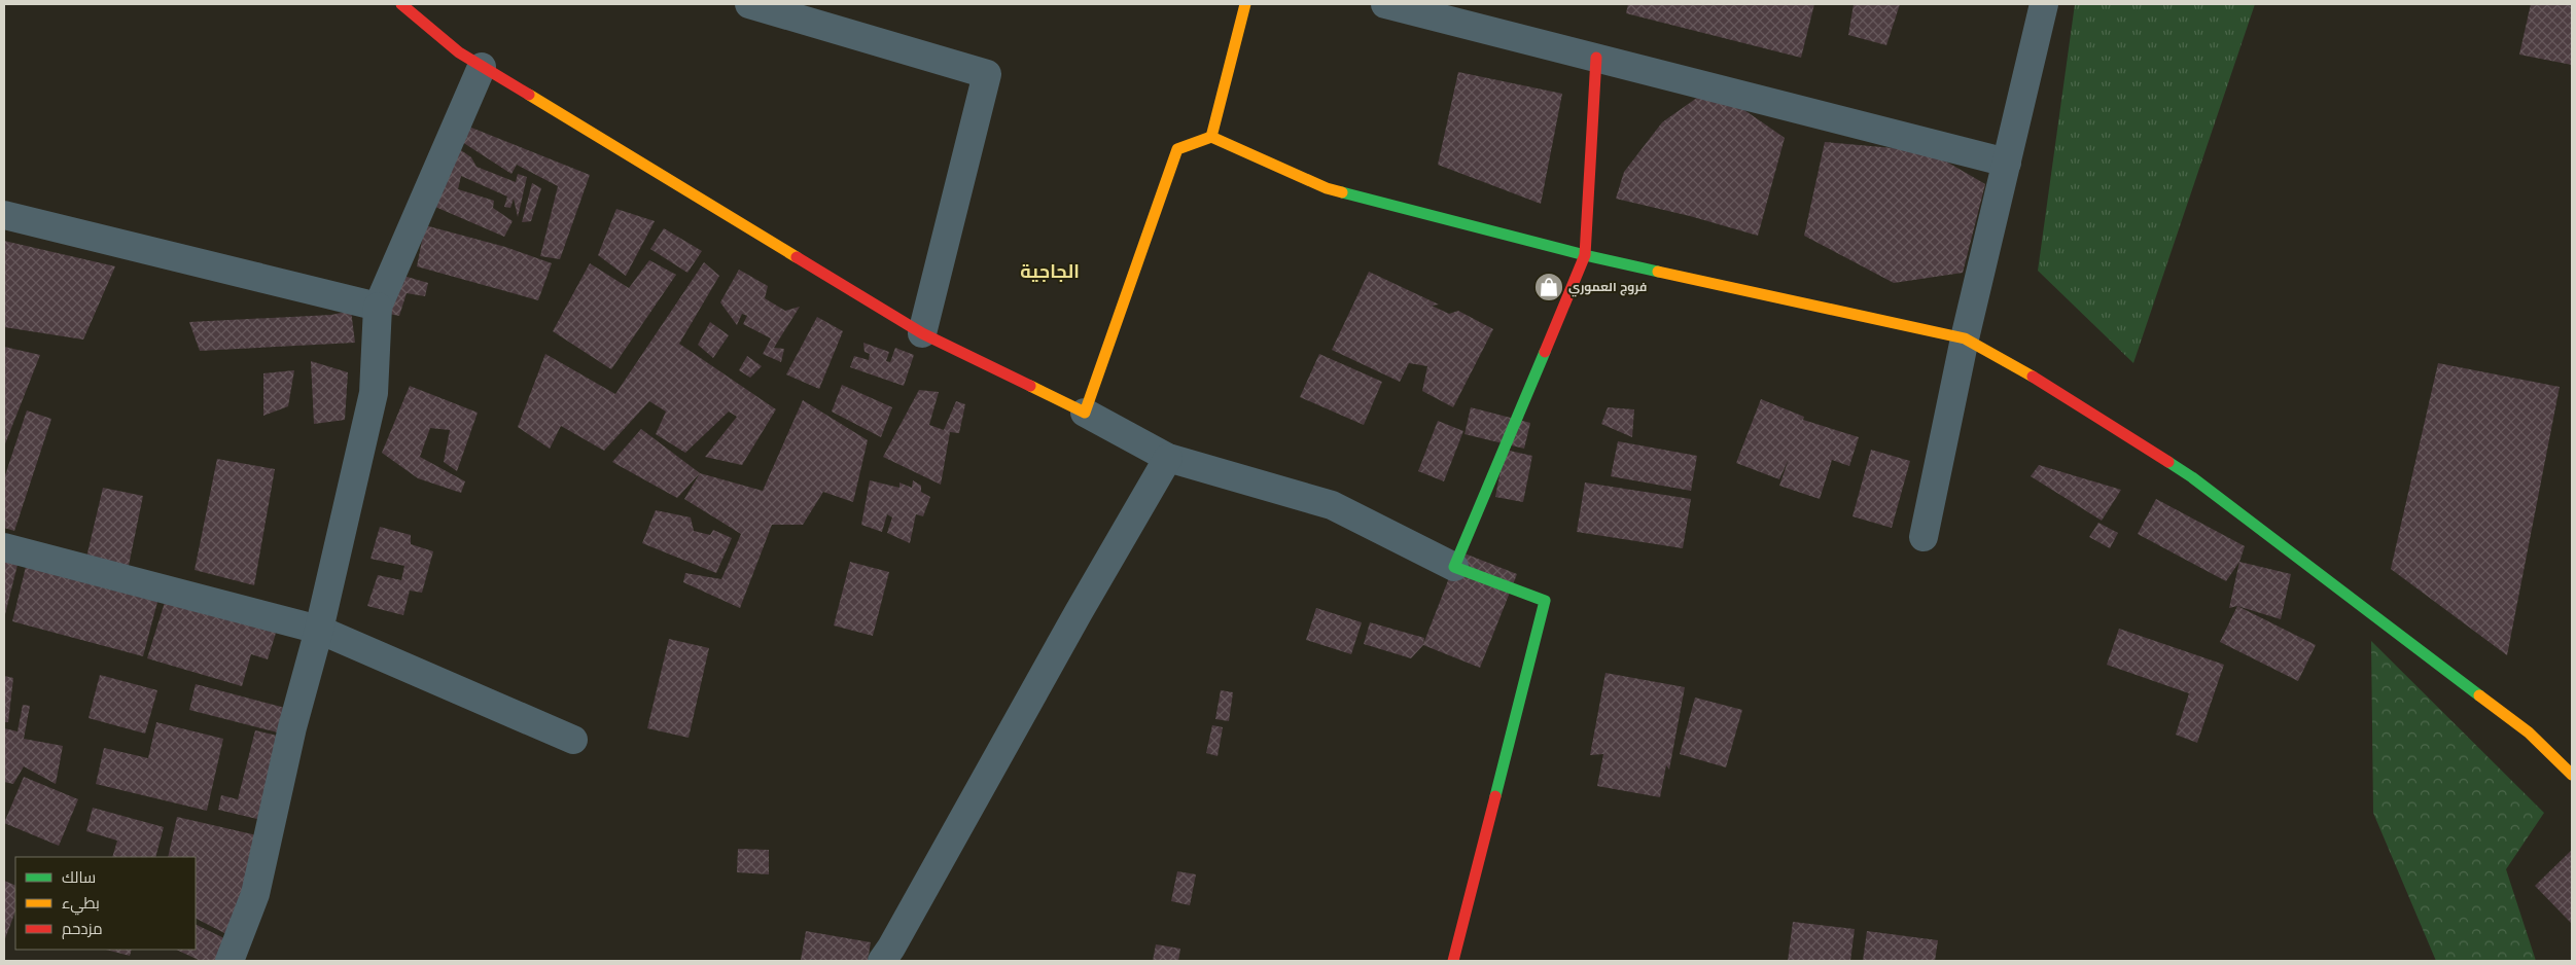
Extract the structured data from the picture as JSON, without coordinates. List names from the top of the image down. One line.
{"districts":["الجاجية"],"places":{"shop":["فروج العموري"]},"legend":["سالك","بطيء","مزدحم"]}
